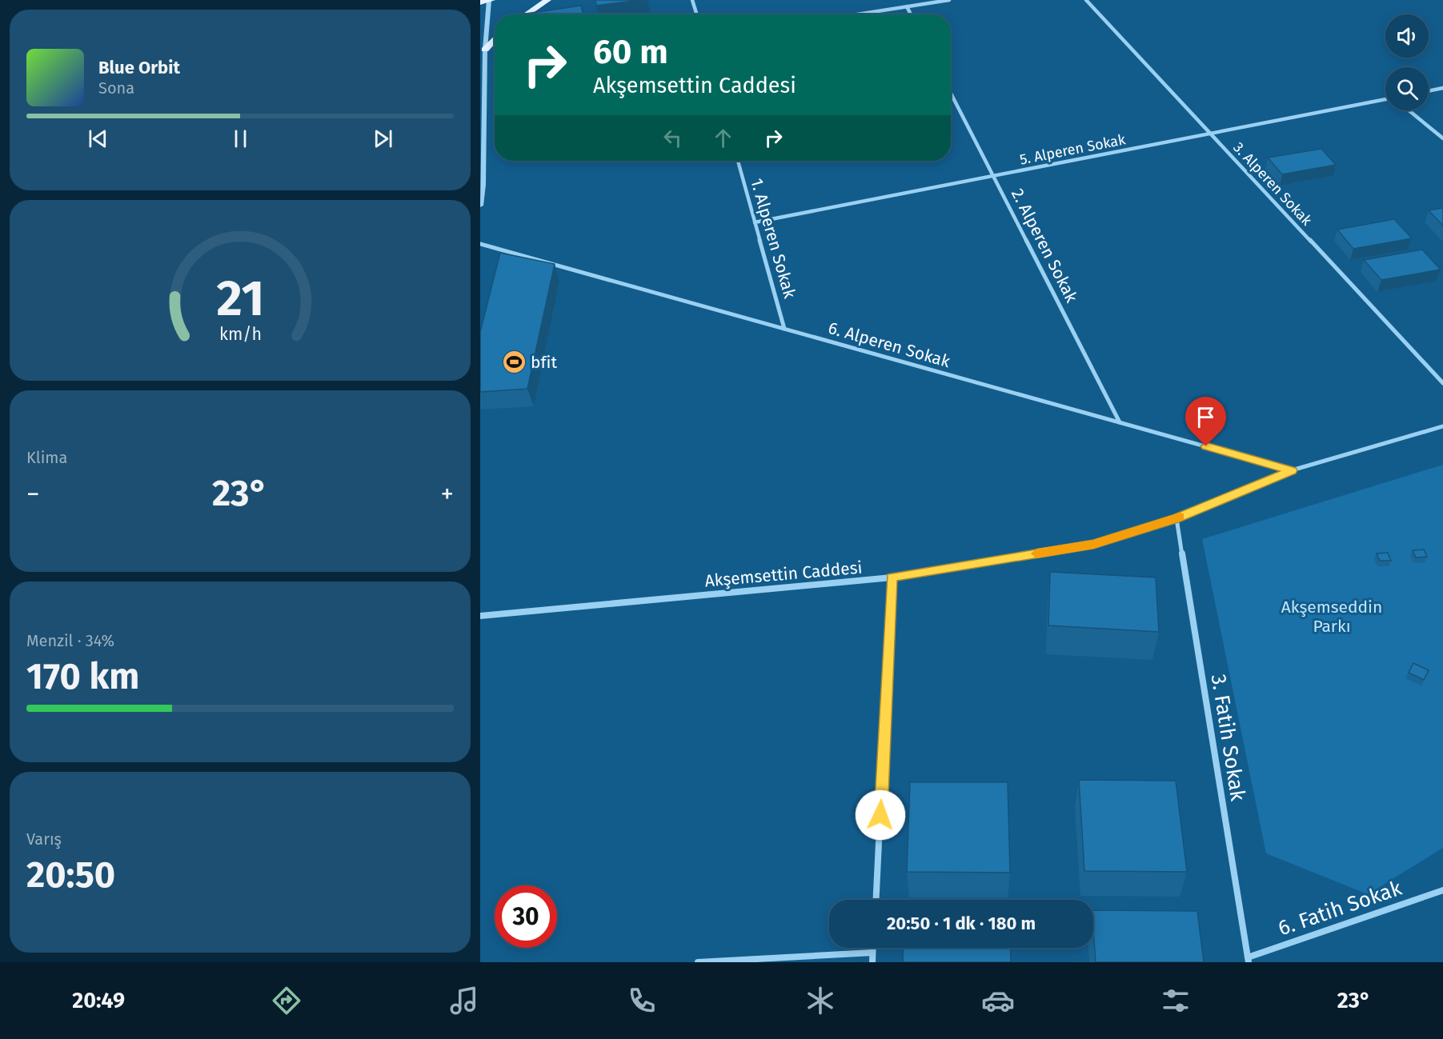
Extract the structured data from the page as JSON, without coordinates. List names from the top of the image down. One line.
{"streets":{"street":["5. Alperen Sokak","3. Alperen Sokak","1. Alperen Sokak","2. Alperen Sokak","6. Alperen Sokak","Akşemsettin Caddesi","3. Fatih Sokak","6. Fatih Sokak"]},"crossings":[["5. Alperen Sokak","3. Alperen Sokak"],["5. Alperen Sokak","1. Alperen Sokak"],["5. Alperen Sokak","2. Alperen Sokak"],["1. Alperen Sokak","6. Alperen Sokak"],["2. Alperen Sokak","6. Alperen Sokak"],["6. Alperen Sokak","Akşemsettin Caddesi"],["Akşemsettin Caddesi","3. Fatih Sokak"],["3. Fatih Sokak","6. Fatih Sokak"]],"parks":["Akşemseddin Parkı"],"places":{"sports":["bfit"]},"page":{"turn":["60 m","Akşemsettin Caddesi"],"song":["Blue Orbit","Sona"],"tile":["Klima",["Menzil · 34%","170 km"],["Varış","20:50"]],"heat":["−","23°","+"],"limit":"30","trip":"20:50 · 1 dk · 180 m","tabs":["20:49","23°"],"gauge":["21","km/h"]}}
